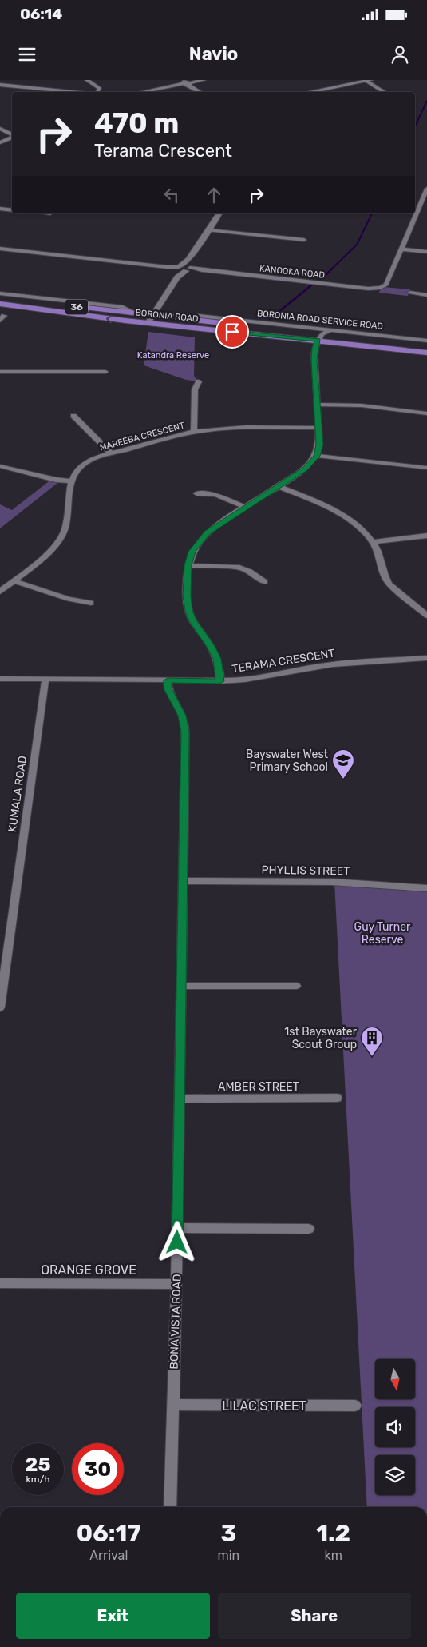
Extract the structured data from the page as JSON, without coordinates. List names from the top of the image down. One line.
{"streets":{"main road":["36","BORONIA ROAD"],"street":["KANOOKA ROAD","BORONIA ROAD SERVICE ROAD","MAREEBA CRESCENT","TERAMA CRESCENT","KUMALA ROAD","PHYLLIS STREET","AMBER STREET","ORANGE GROVE","BONA VISTA ROAD","LILAC STREET"]},"crossings":[["BORONIA ROAD","BORONIA ROAD SERVICE ROAD"],["TERAMA CRESCENT","KUMALA ROAD"],["TERAMA CRESCENT","BONA VISTA ROAD"],["PHYLLIS STREET","BONA VISTA ROAD"],["AMBER STREET","BONA VISTA ROAD"],["ORANGE GROVE","BONA VISTA ROAD"],["BONA VISTA ROAD","LILAC STREET"]],"parks":["Katandra Reserve","Guy Turner Reserve"],"places":{"school or university":["Bayswater West Primary School"],"building":["1st Bayswater Scout Group"]},"north":"bottom","page":{"status":"06:14","header":"Navio","turn":["470 m","Terama Crescent"],"speed":"25 km/h","limit":"30","eta":["06:17","Arrival","3","min","1.2","km"],"buttons":["Exit","Share"]}}
